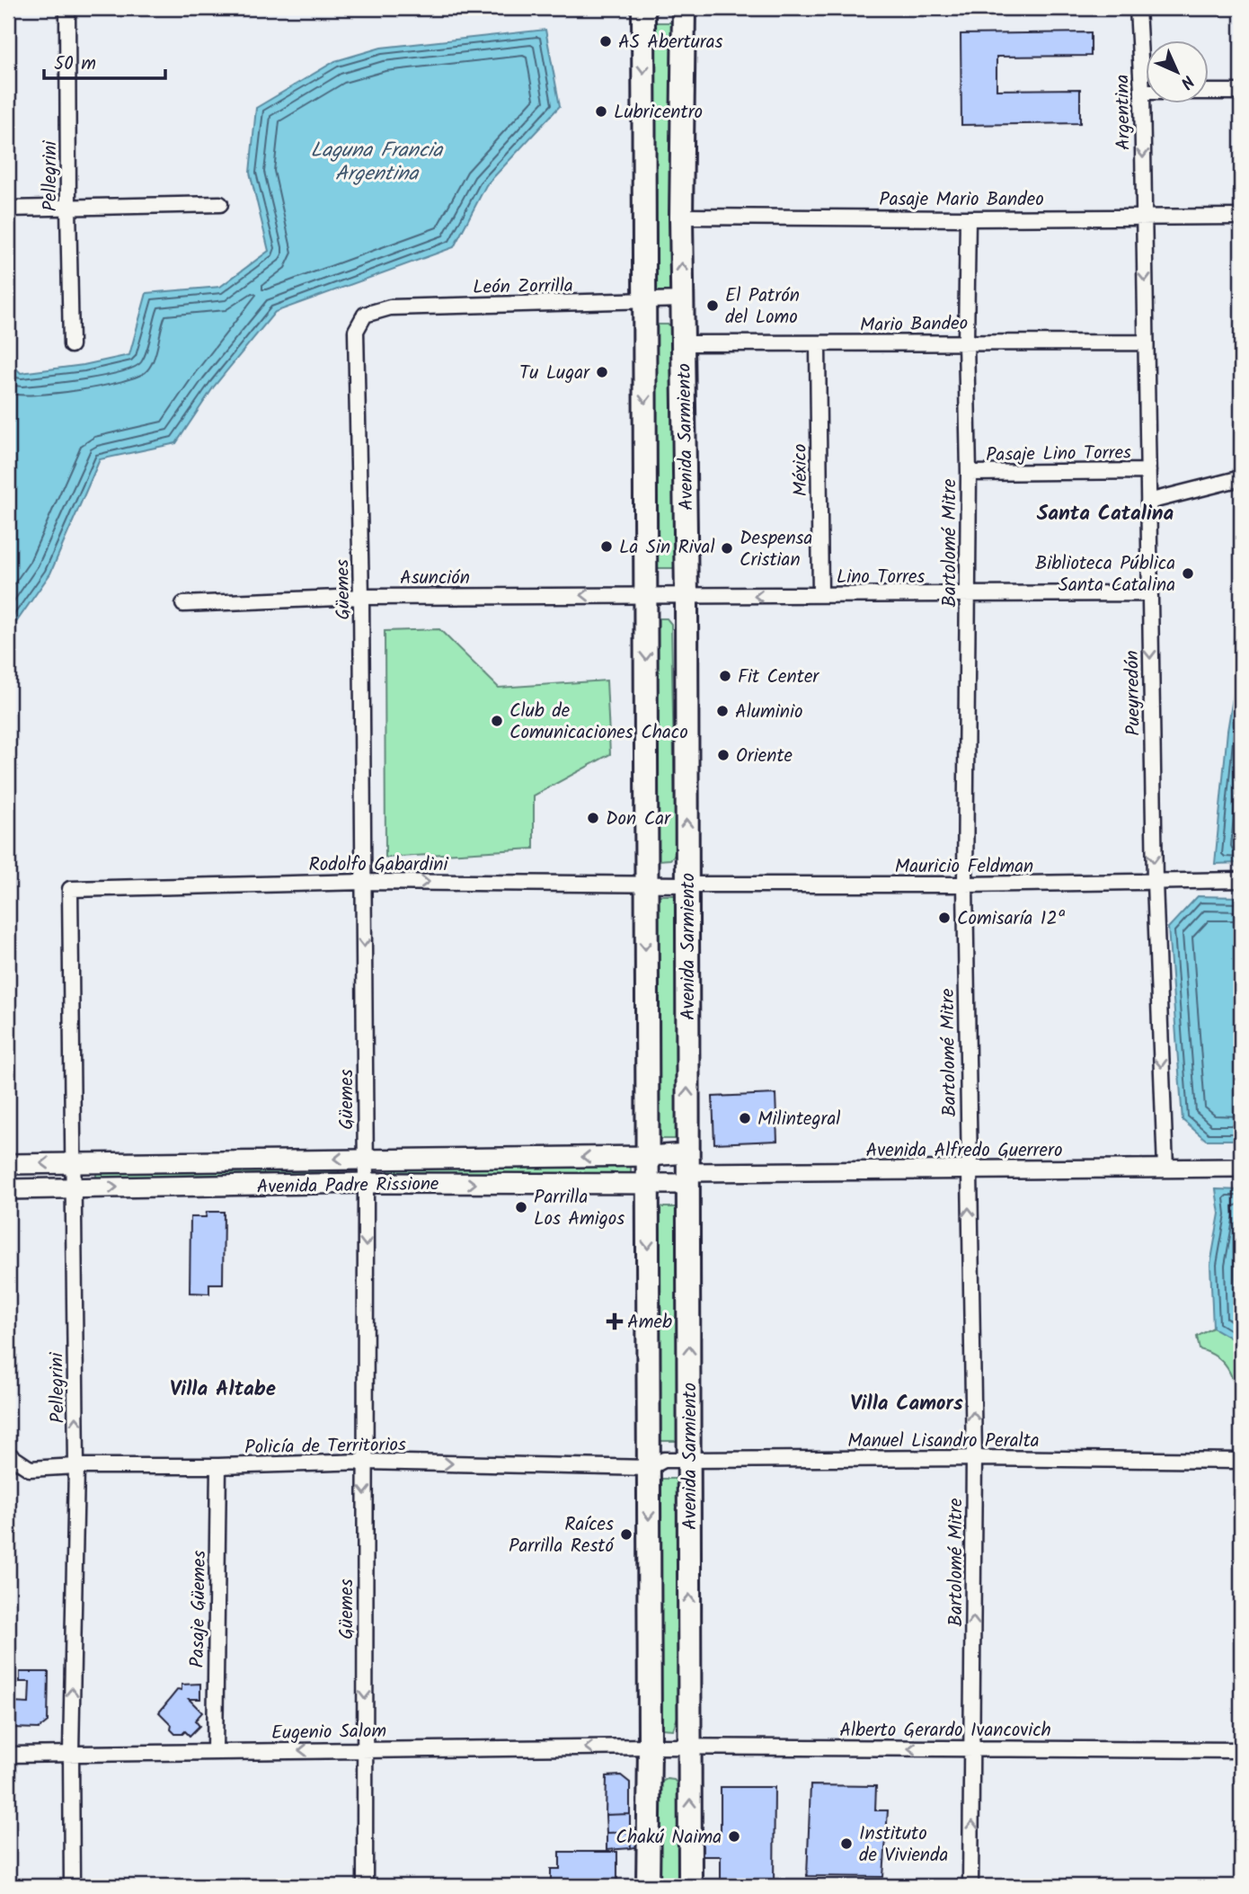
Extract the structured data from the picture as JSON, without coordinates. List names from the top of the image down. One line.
{"streets":{"main road":["Avenida Sarmiento","Avenida Padre Rissione"],"street":["Argentina","Pellegrini","Pasaje Mario Bandeo","León Zorrilla","Mario Bandeo","Pasaje Lino Torres","México","Bartolomé Mitre","Lino Torres","Asunción","Güemes","Pueyrredón","Rodolfo Gabardini","Mauricio Feldman","Avenida Alfredo Guerrero","Manuel Lisandro Peralta","Policía de Territorios","Pasaje Güemes","Alberto Gerardo Ivancovich","Eugenio Salom"]},"crossings":[["Argentina","Pasaje Mario Bandeo"],["Argentina","Pueyrredón"],["Pellegrini","Rodolfo Gabardini"],["Pellegrini","Avenida Padre Rissione"],["Pellegrini","Policía de Territorios"],["Pellegrini","Eugenio Salom"],["Pasaje Mario Bandeo","Avenida Sarmiento"],["Pasaje Mario Bandeo","Bartolomé Mitre"],["Pasaje Mario Bandeo","Pueyrredón"],["León Zorrilla","Avenida Sarmiento"],["León Zorrilla","Güemes"],["Mario Bandeo","Avenida Sarmiento"],["Mario Bandeo","México"],["Mario Bandeo","Bartolomé Mitre"],["Mario Bandeo","Pueyrredón"],["Avenida Sarmiento","Lino Torres"],["Avenida Sarmiento","Asunción"],["Avenida Sarmiento","Rodolfo Gabardini"],["Avenida Sarmiento","Mauricio Feldman"],["Avenida Sarmiento","Avenida Alfredo Guerrero"],["Avenida Sarmiento","Avenida Padre Rissione"],["Avenida Sarmiento","Manuel Lisandro Peralta"],["Avenida Sarmiento","Policía de Territorios"],["Avenida Sarmiento","Alberto Gerardo Ivancovich"],["Avenida Sarmiento","Eugenio Salom"],["Pasaje Lino Torres","Bartolomé Mitre"],["Pasaje Lino Torres","Pueyrredón"],["México","Lino Torres"],["Bartolomé Mitre","Lino Torres"],["Bartolomé Mitre","Mauricio Feldman"],["Bartolomé Mitre","Avenida Alfredo Guerrero"],["Bartolomé Mitre","Manuel Lisandro Peralta"],["Bartolomé Mitre","Alberto Gerardo Ivancovich"],["Lino Torres","Asunción"],["Lino Torres","Pueyrredón"],["Asunción","Güemes"],["Güemes","Rodolfo Gabardini"],["Güemes","Avenida Padre Rissione"],["Güemes","Policía de Territorios"],["Güemes","Eugenio Salom"],["Pueyrredón","Mauricio Feldman"],["Pueyrredón","Avenida Alfredo Guerrero"],["Rodolfo Gabardini","Mauricio Feldman"],["Avenida Alfredo Guerrero","Avenida Padre Rissione"],["Manuel Lisandro Peralta","Policía de Territorios"],["Policía de Territorios","Pasaje Güemes"],["Pasaje Güemes","Eugenio Salom"],["Alberto Gerardo Ivancovich","Eugenio Salom"]],"one_way":["Argentina","Pellegrini","Bartolomé Mitre","Asunción","Güemes","Pueyrredón","Rodolfo Gabardini","Policía de Territorios","Alberto Gerardo Ivancovich","Eugenio Salom"],"districts":["Santa Catalina","Villa Altabe","Villa Camors"],"water":["Laguna Francia Argentina"],"places":{"other":["AS Aberturas","Lubricentro","El Patrón del Lomo","Tu Lugar","La Sin Rival","Despensa Cristian","Biblioteca Pública Santa Catalina","Fit Center","Aluminio","Club de Comunicaciones Chaco","Oriente","Don Car","Comisaría 12ª","Milintegral","Parrilla Los Amigos","Raíces Parrilla Restó","Chakú Naima","Instituto de Vivienda"],"health":["Ameb"]},"scale_bar":"50 m","north":"bottom right"}
